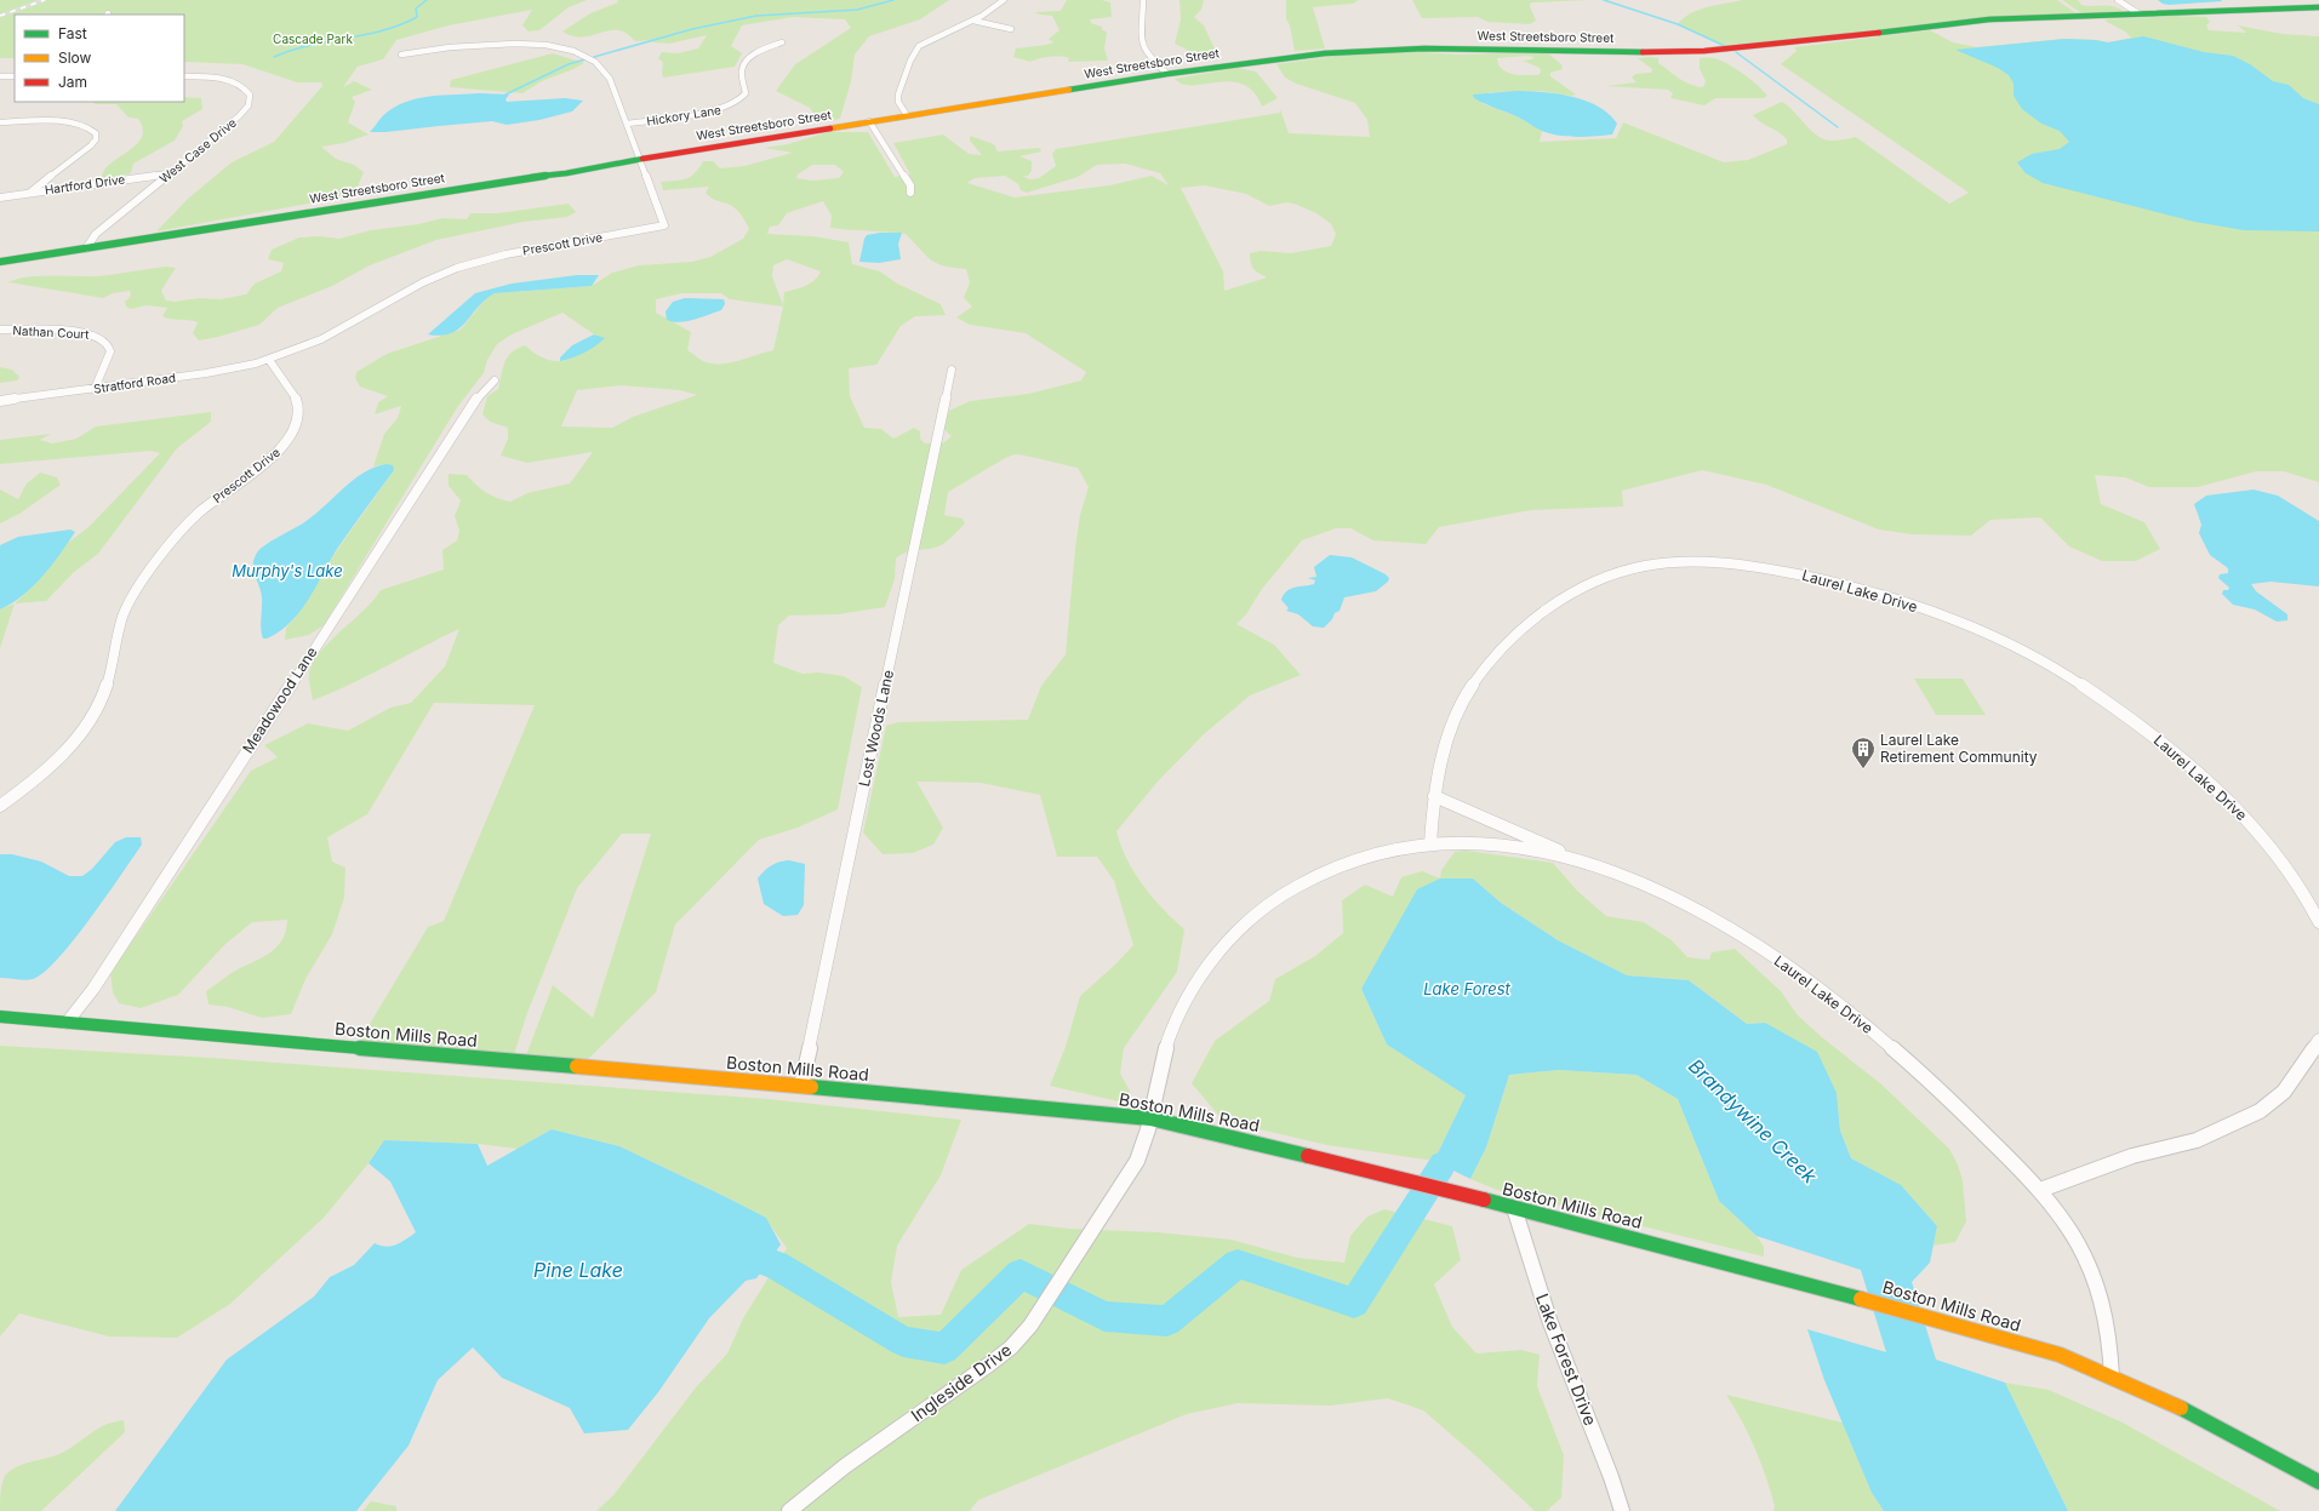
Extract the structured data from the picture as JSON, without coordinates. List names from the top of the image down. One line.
{"streets":{"main road":["West Streetsboro Street","Boston Mills Road"],"street":["Hickory Lane","West Case Drive","Hartford Drive","Prescott Drive","Nathan Court","Stratford Road","Laurel Lake Drive","Meadowood Lane","Lost Woods Lane","Lake Forest Drive","Ingleside Drive"]},"crossings":[["West Streetsboro Street","West Case Drive"],["West Streetsboro Street","Prescott Drive"],["West Case Drive","Hartford Drive"],["Prescott Drive","Stratford Road"],["Nathan Court","Stratford Road"],["Laurel Lake Drive","Boston Mills Road"],["Laurel Lake Drive","Ingleside Drive"],["Meadowood Lane","Boston Mills Road"],["Lost Woods Lane","Boston Mills Road"],["Boston Mills Road","Lake Forest Drive"],["Boston Mills Road","Ingleside Drive"]],"water":["Murphy's Lake","Lake Forest","Brandywine Creek","Pine Lake"],"parks":["Cascade Park"],"places":{"building":["Laurel Lake Retirement Community"]},"legend":["Fast","Slow","Jam"]}
